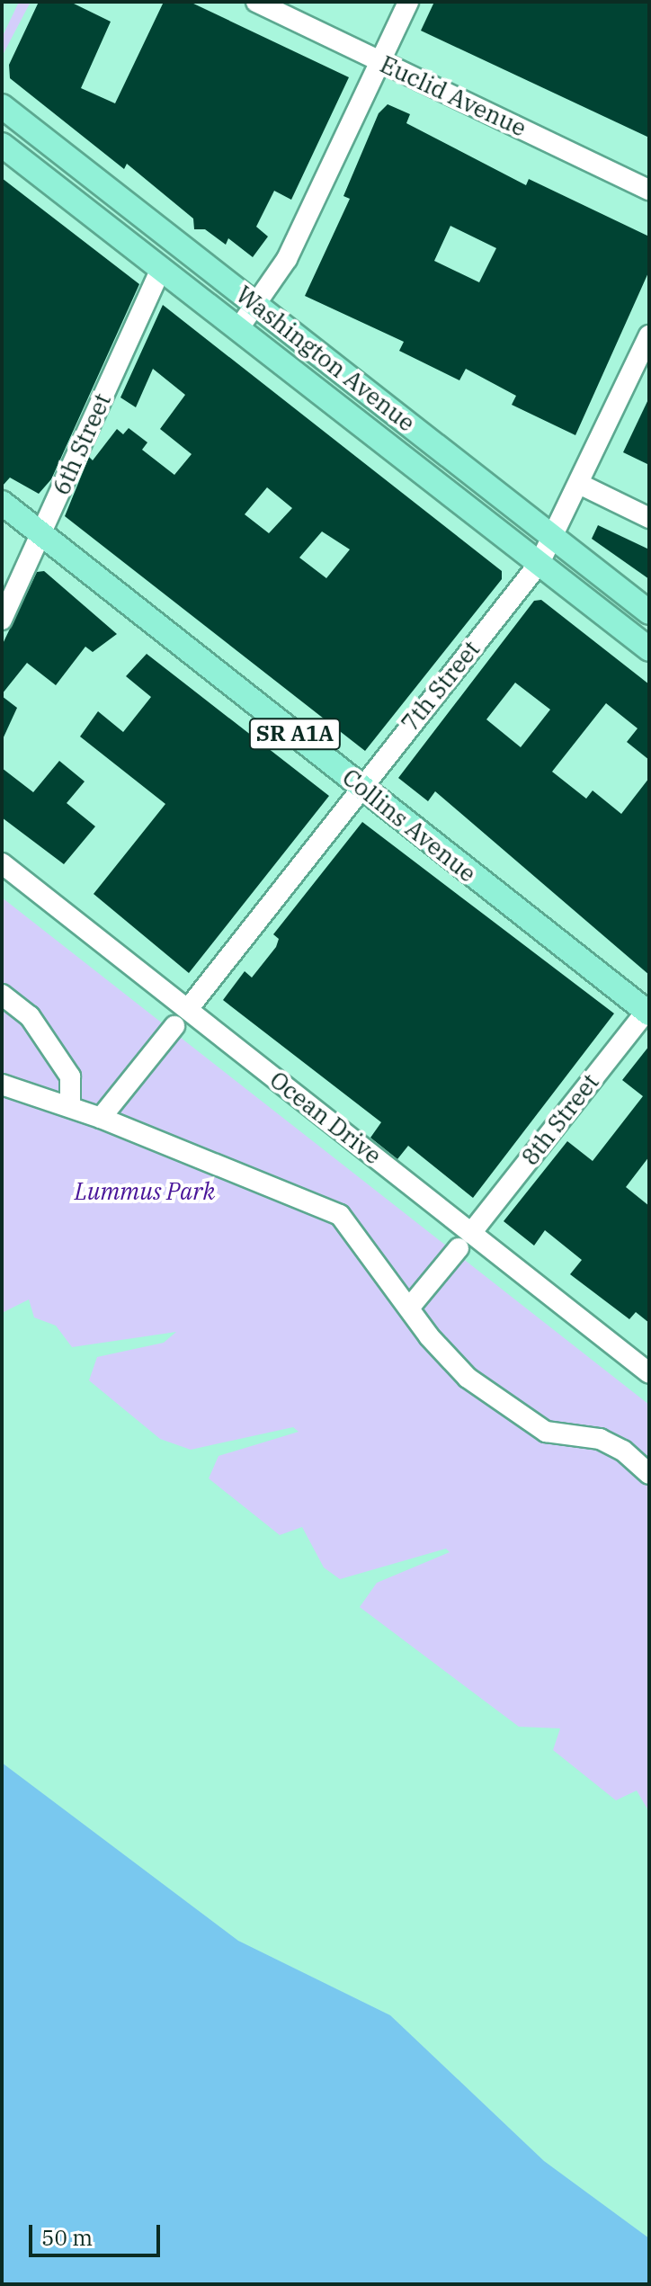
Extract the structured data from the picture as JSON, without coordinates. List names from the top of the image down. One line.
{"streets":{"main road":["Washington Avenue","SR A1A","Collins Avenue"],"street":["Euclid Avenue","6th Street","7th Street","Ocean Drive","8th Street"]},"crossings":[["Washington Avenue","6th Street"],["Washington Avenue","7th Street"],["6th Street","Collins Avenue"],["7th Street","Collins Avenue"],["7th Street","Ocean Drive"],["Collins Avenue","8th Street"],["Ocean Drive","8th Street"]],"parks":["Lummus Park"],"scale_bar":"50 m"}
